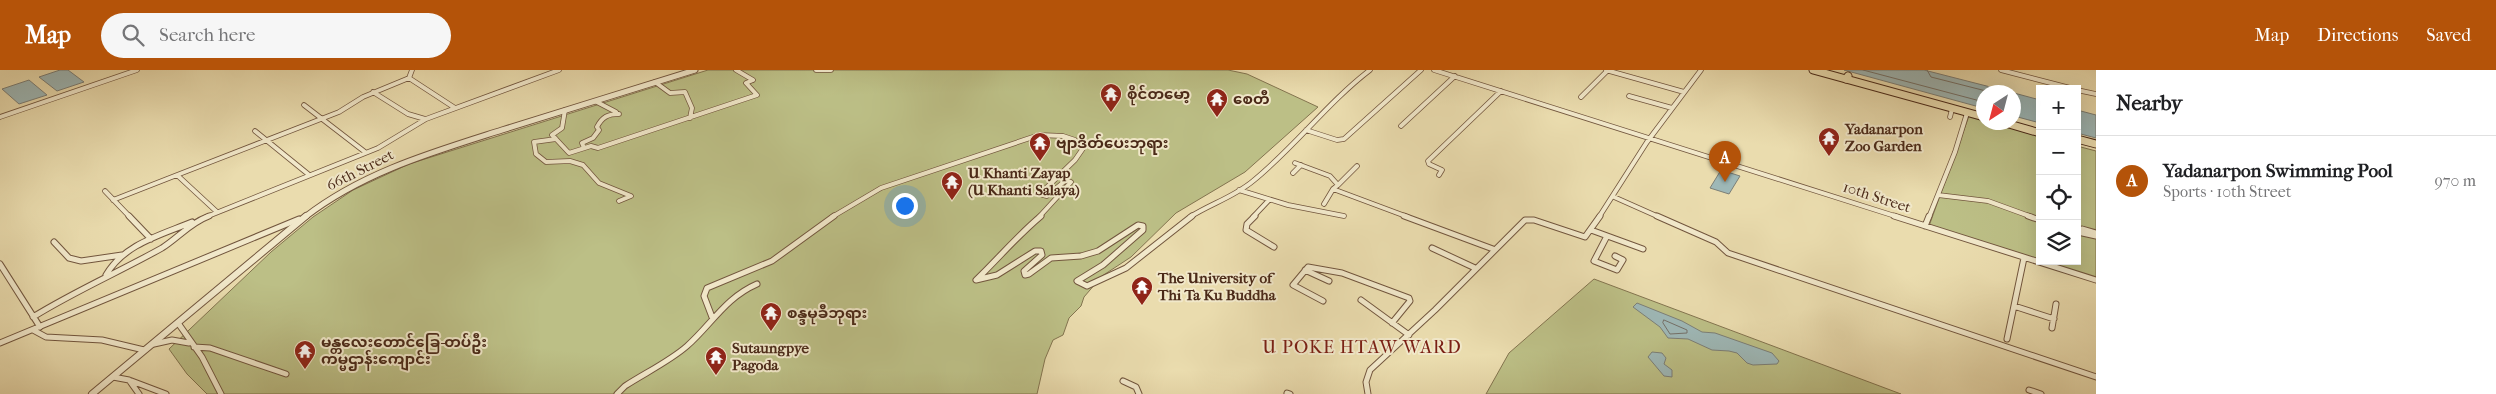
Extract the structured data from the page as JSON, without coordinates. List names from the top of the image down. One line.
{"streets":{"street":["66th Street","10th Street"]},"districts":["U POKE HTAW WARD"],"places":{"temple":["စိုင်တမော့","စေတီ","Yadanarpon Zoo Garden","ဗျာဒိတ်ပေးဘုရား","U Khanti Zayap (U Khanti Salaya)","The University of Thi Ta Ku Buddha","စန္ဒမုခီဘုရား","မန္တလေးတောင်ခြေ-တပ်ဦး ကမ္မဌာန်းကျောင်း","Sutaungpye Pagoda"]},"north":"bottom left","page":{"header":"Map","search":"Search here","nav":["Map","Directions","Saved"],"heading":"Nearby","map_buttons":["+","−"],"list":[{"mark":"A","name":"Yadanarpon Swimming Pool","note":"Sports · 10th Street","value":"970 m"}],"pins":"A"}}
